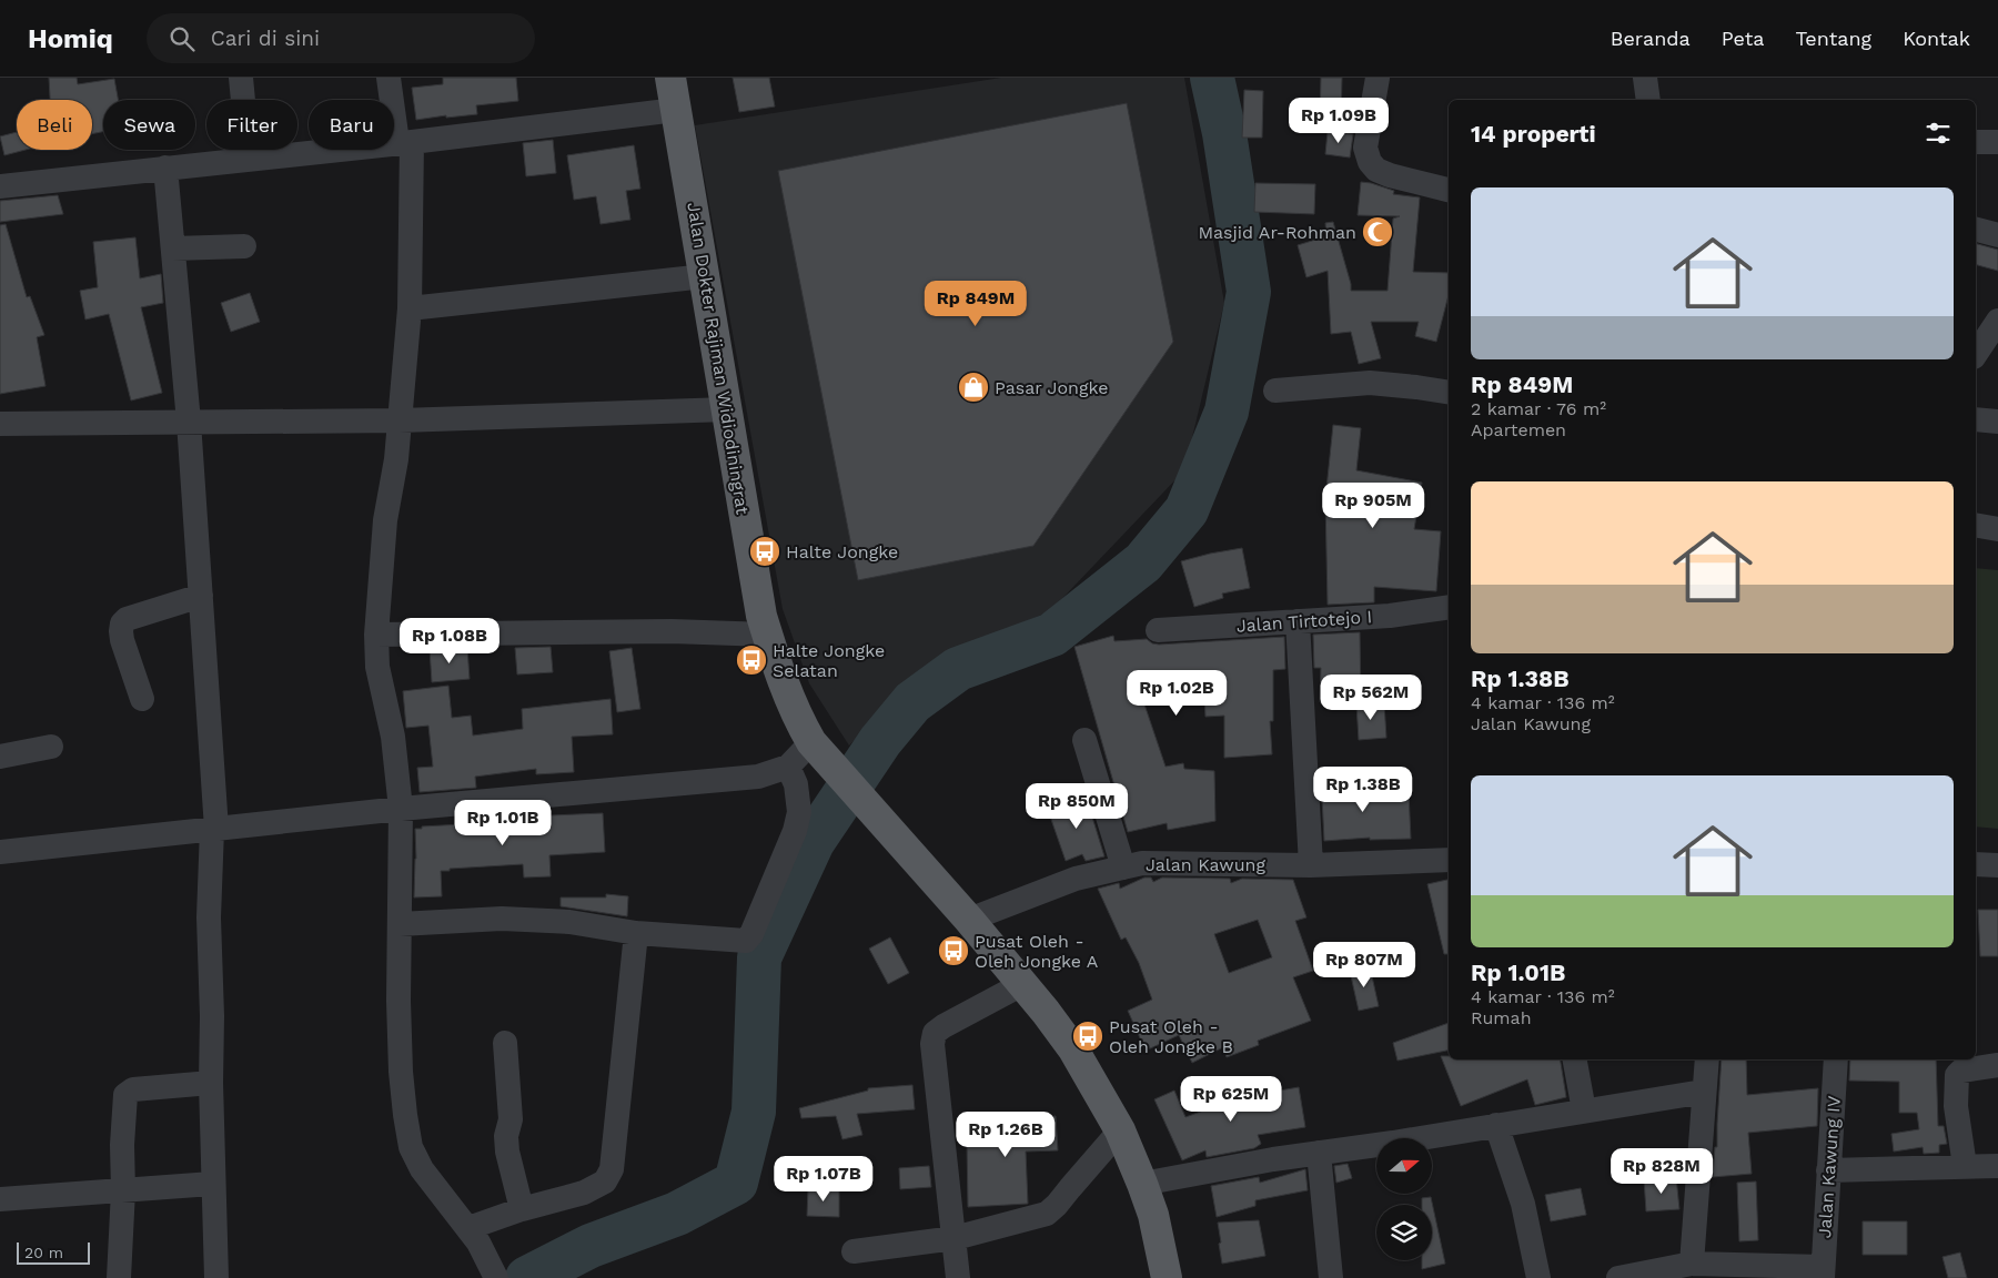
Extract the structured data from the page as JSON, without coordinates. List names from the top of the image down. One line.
{"streets":{"main road":["Jalan Dokter Rajiman Widiodiningrat"],"street":["Jalan Tirtotejo I","Jalan Kawung","Jalan Kawung IV"]},"crossings":[["Jalan Dokter Rajiman Widiodiningrat","Jalan Kawung"]],"places":{"mosque":["Masjid Ar-Rohman"],"shop":["Pasar Jongke"],"bus stop":["Halte Jongke","Halte Jongke Selatan","Pusat Oleh - Oleh Jongke A","Pusat Oleh - Oleh Jongke B"]},"scale_bar":"20 m","north":"right","page":{"header":"Homiq","search":"Cari di sini","nav":["Beranda","Peta","Tentang","Kontak"],"price":["Rp 1.09B","Rp 849M","Rp 905M","Rp 1.08B","Rp 1.02B","Rp 562M","Rp 1.38B","Rp 850M","Rp 1.01B","Rp 807M","Rp 625M","Rp 1.26B","Rp 828M","Rp 1.07B"],"chip":["Beli","Sewa","Filter","Baru"],"heading":"14 properti","list":[{"name":"Rp 849M","note":"2 kamar · 76 m² · Apartemen"},{"name":"Rp 1.38B","note":"4 kamar · 136 m² · Jalan Kawung"},{"name":"Rp 1.01B","note":"4 kamar · 136 m² · Rumah"}],"scale":"20 m"}}
